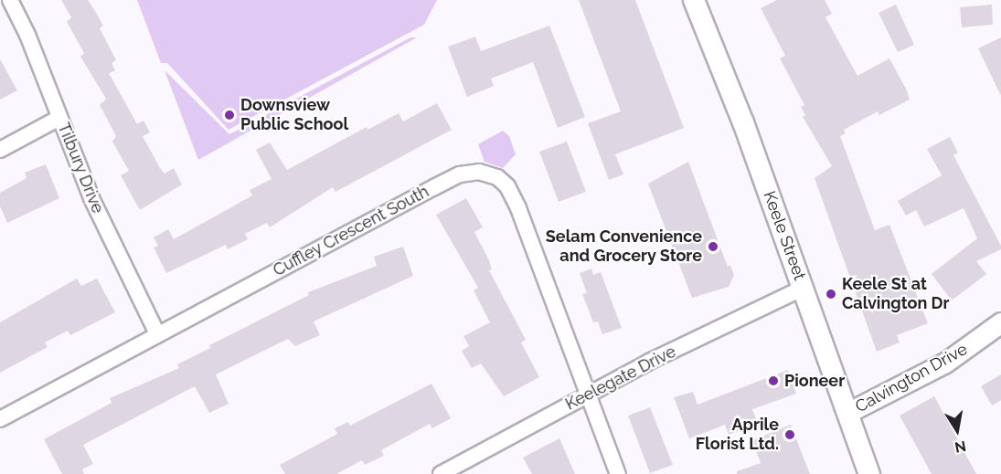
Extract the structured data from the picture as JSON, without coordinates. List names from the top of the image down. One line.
{"streets":{"main road":["Keele Street"],"street":["Tilbury Drive","Cuffley Crescent South","Keelegate Drive","Calvington Drive"]},"crossings":[["Tilbury Drive","Cuffley Crescent South"],["Cuffley Crescent South","Keelegate Drive"],["Keele Street","Keelegate Drive"],["Keele Street","Calvington Drive"]],"places":["Downsview Public School","Selam Convenience and Grocery Store","Keele St at Calvington Dr","Pioneer","Aprile Florist Ltd."],"north":"bottom"}
